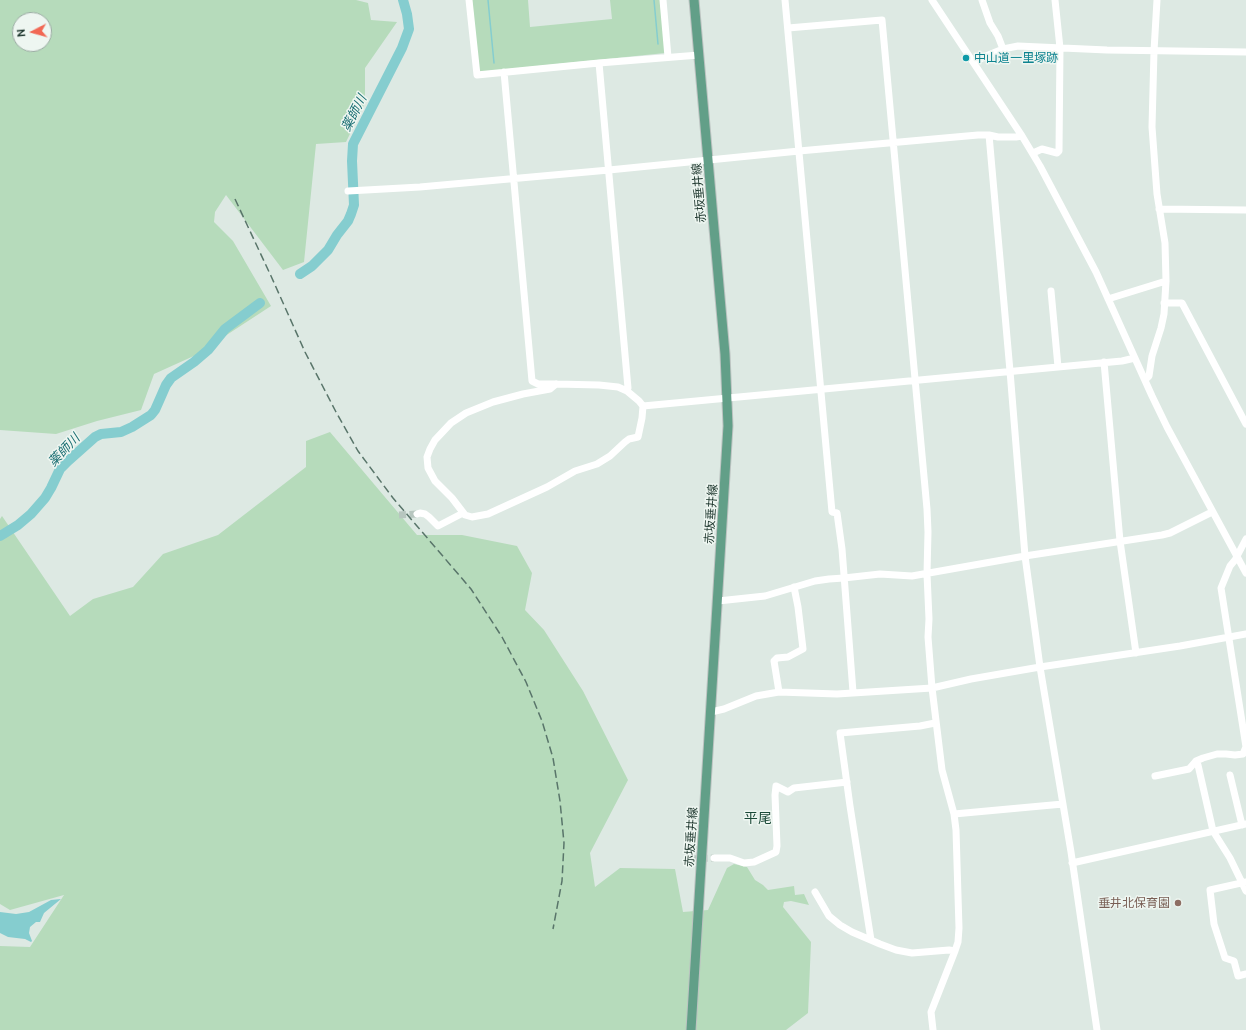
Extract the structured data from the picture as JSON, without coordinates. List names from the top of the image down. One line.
{"streets":{"main road":["赤坂垂井線"]},"districts":["平尾"],"water":["薬師川"],"places":["中山道一里塚跡","垂井北保育園"],"north":"left"}
